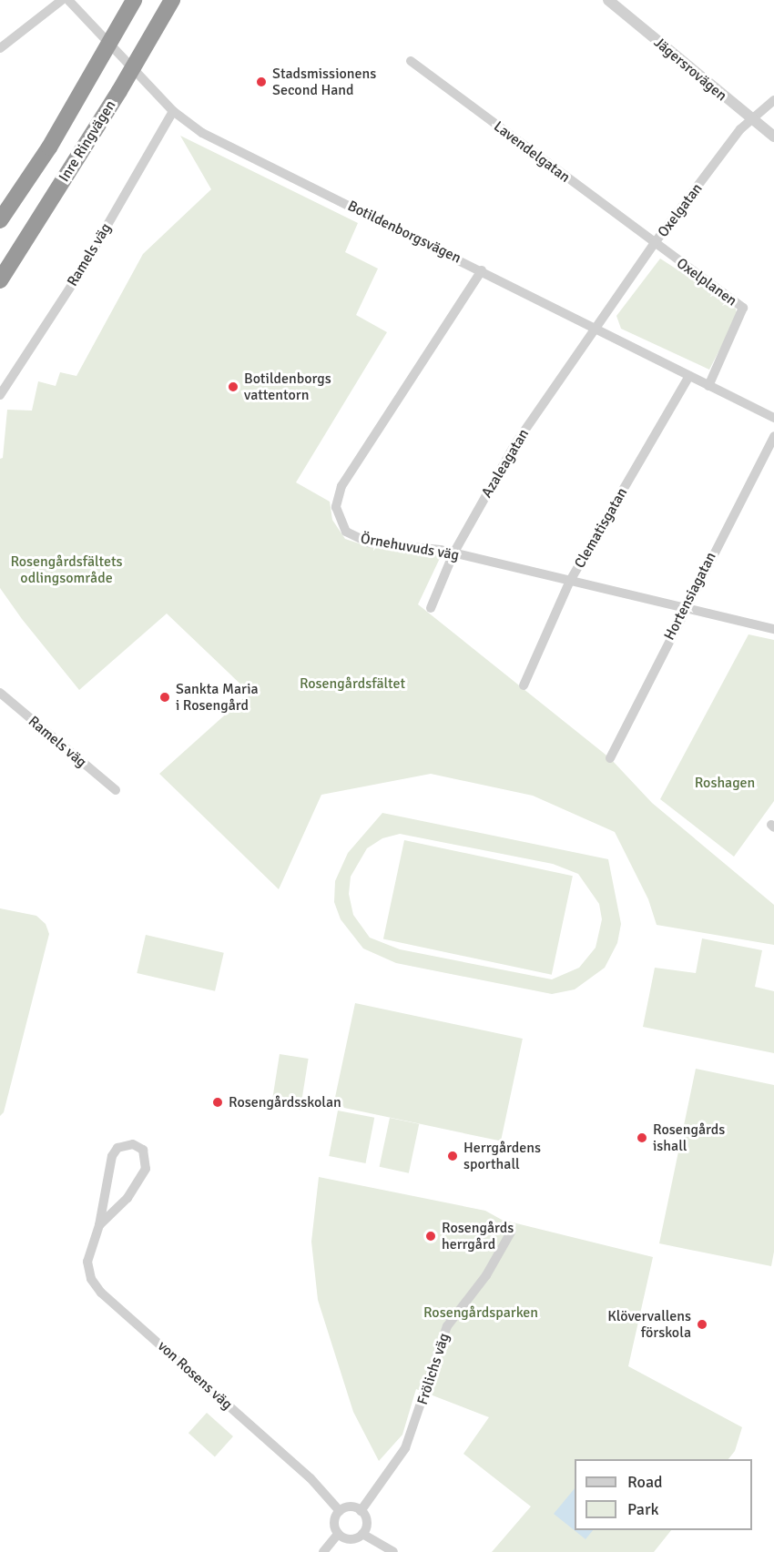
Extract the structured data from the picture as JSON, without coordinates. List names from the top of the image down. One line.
{"streets":{"highway":["Inre Ringvägen"],"street":["Jägersrovägen","Lavendelgatan","Oxelgatan","Botildenborgsvägen","Ramels väg","Oxelplanen","Azaleagatan","Clematisgatan","Örnehuvuds väg","Hortensiagatan","Frölichs väg","von Rosens väg"]},"crossings":[["Jägersrovägen","Oxelgatan"],["Lavendelgatan","Oxelgatan"],["Lavendelgatan","Oxelplanen"],["Oxelgatan","Botildenborgsvägen"],["Oxelgatan","Oxelplanen"],["Oxelgatan","Azaleagatan"],["Botildenborgsvägen","Ramels väg"],["Botildenborgsvägen","Oxelplanen"],["Botildenborgsvägen","Azaleagatan"],["Botildenborgsvägen","Clematisgatan"],["Botildenborgsvägen","Örnehuvuds väg"],["Azaleagatan","Örnehuvuds väg"],["Clematisgatan","Örnehuvuds väg"],["Örnehuvuds väg","Hortensiagatan"],["Frölichs väg","von Rosens väg"]],"parks":["Rosengårdsfältets odlingsområde","Rosengårdsfältet","Roshagen","Rosengårdsparken"],"places":["Stadsmissionens Second Hand","Botildenborgs vattentorn","Sankta Maria i Rosengård","Rosengårdsskolan","Rosengårds ishall","Herrgårdens sporthall","Rosengårds herrgård","Klövervallens förskola"],"legend":["Road","Park"]}
